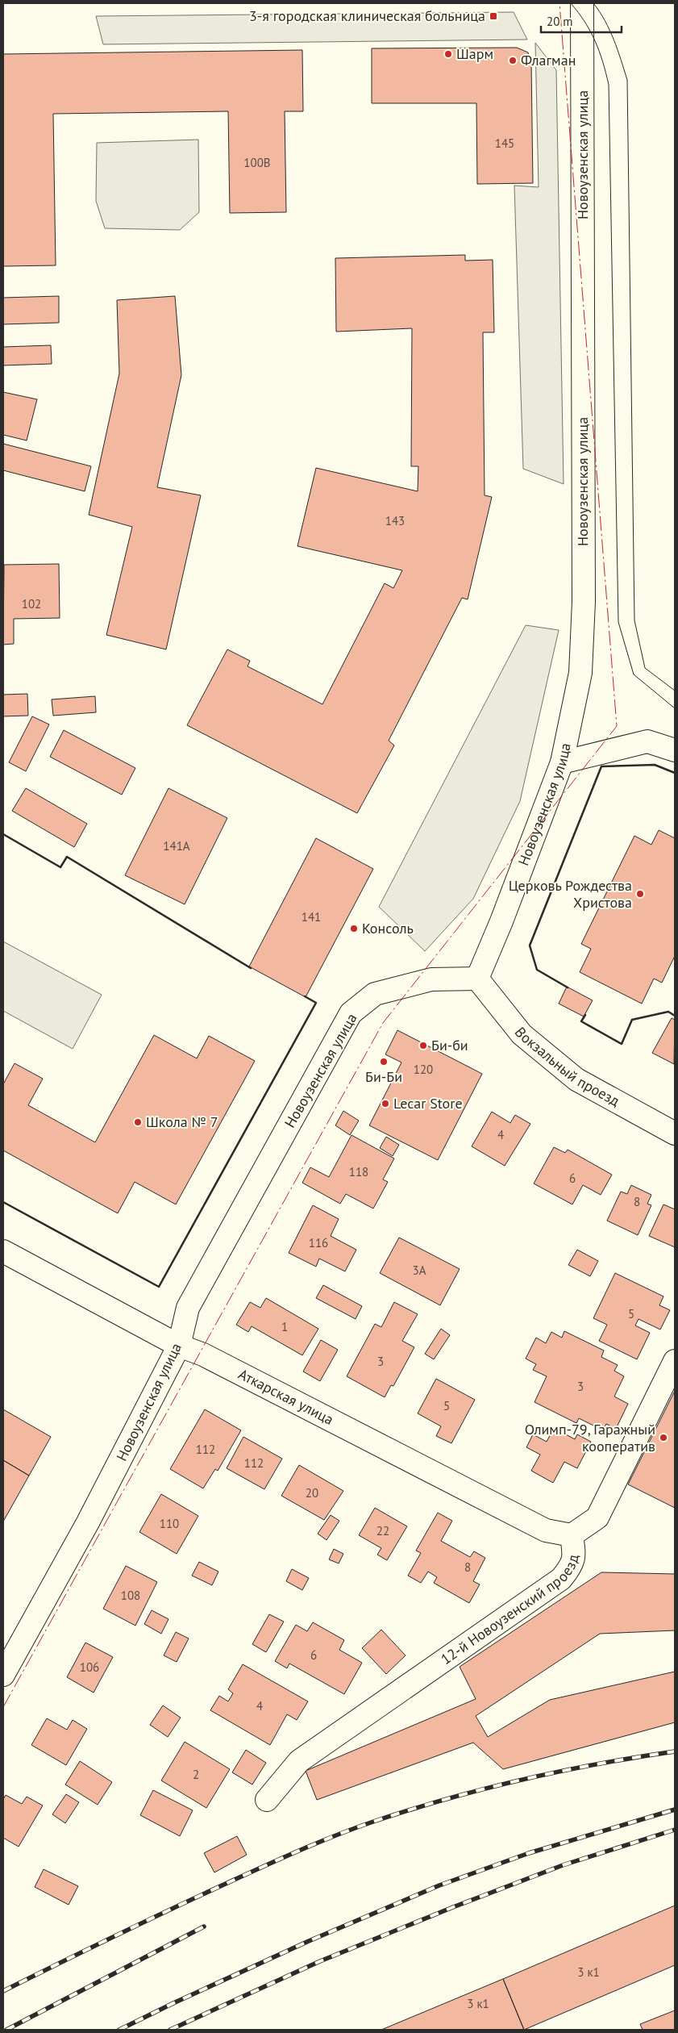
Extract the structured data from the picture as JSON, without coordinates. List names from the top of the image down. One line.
{"streets":{"main road":["Новоузенская улица","Вокзальный проезд","Аткарская улица","12-й Новоузенский проезд"]},"crossings":[["Новоузенская улица","Вокзальный проезд"],["Новоузенская улица","Аткарская улица"],["Аткарская улица","12-й Новоузенский проезд"]],"places":{"transit":["3-я городская клиническая больница"],"other":["Шарм","Флагман","Церковь Рождества Христова","Консоль","Би-би","Би-Би","Lecar Store","Школа № 7","Олимп-79, Гаражный кооператив"]},"house_numbers":["145","100В","143","102","141А","141","120","4","118","6","8","116","3А","5","1","3","3","5","112","112","20","110","22","8","108","6","106","4","2","3 к1","3 к1"],"scale_bar":"20 m"}
